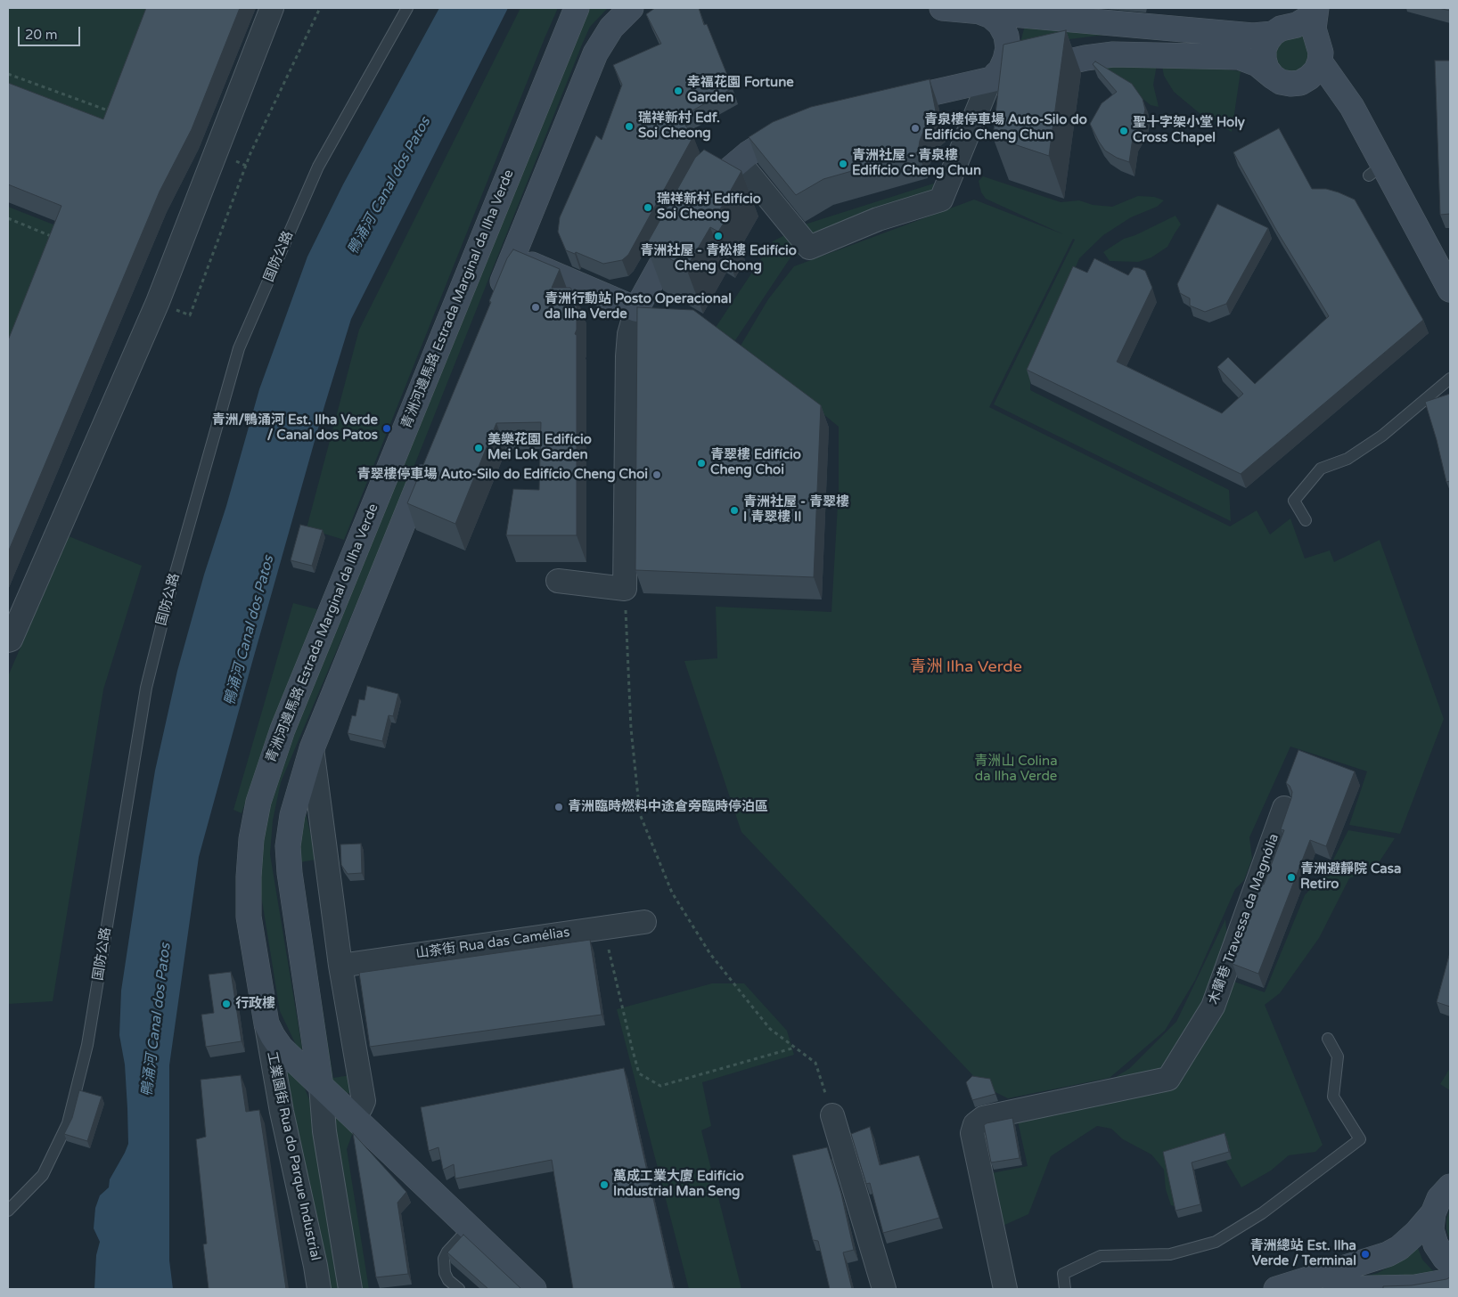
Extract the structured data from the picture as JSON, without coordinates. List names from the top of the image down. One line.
{"streets":{"main road":["青洲河邊馬路 Estrada Marginal da Ilha Verde"],"street":["木蘭巷 Travessa da Magnólia","山茶街 Rua das Camélias","工業園街 Rua do Parque Industrial"],"lane":["国防公路"]},"crossings":[["青洲河邊馬路 Estrada Marginal da Ilha Verde","工業園街 Rua do Parque Industrial"]],"districts":["青洲 Ilha Verde"],"water":["鴨涌河 Canal dos Patos"],"parks":["青洲山 Colina da Ilha Verde"],"places":["幸福花園 Fortune Garden","瑞祥新村 Edf. Soi Cheong","青泉樓停車場 Auto-Silo do Edifício Cheng Chun","聖十字架小堂 Holy Cross Chapel","青洲社屋 - 青泉樓 Edifício Cheng Chun","瑞祥新村 Edifício Soi Cheong","青洲社屋 - 青松樓 Edifício Cheng Chong","青洲行動站 Posto Operacional da Ilha Verde","青洲/鴨涌河 Est. Ilha Verde / Canal dos Patos","美樂花園 Edifício Mei Lok Garden","青翠樓 Edifício Cheng Choi","青翠樓停車場 Auto-Silo do Edifício Cheng Choi","青洲社屋 - 青翠樓 I 青翠樓 II","青洲臨時燃料中途倉旁臨時停泊區","青洲避靜院 Casa Retiro","行政樓","萬成工業大廈 Edifício Industrial Man Seng","青洲總站 Est. Ilha Verde / Terminal"],"scale_bar":"20 m"}
